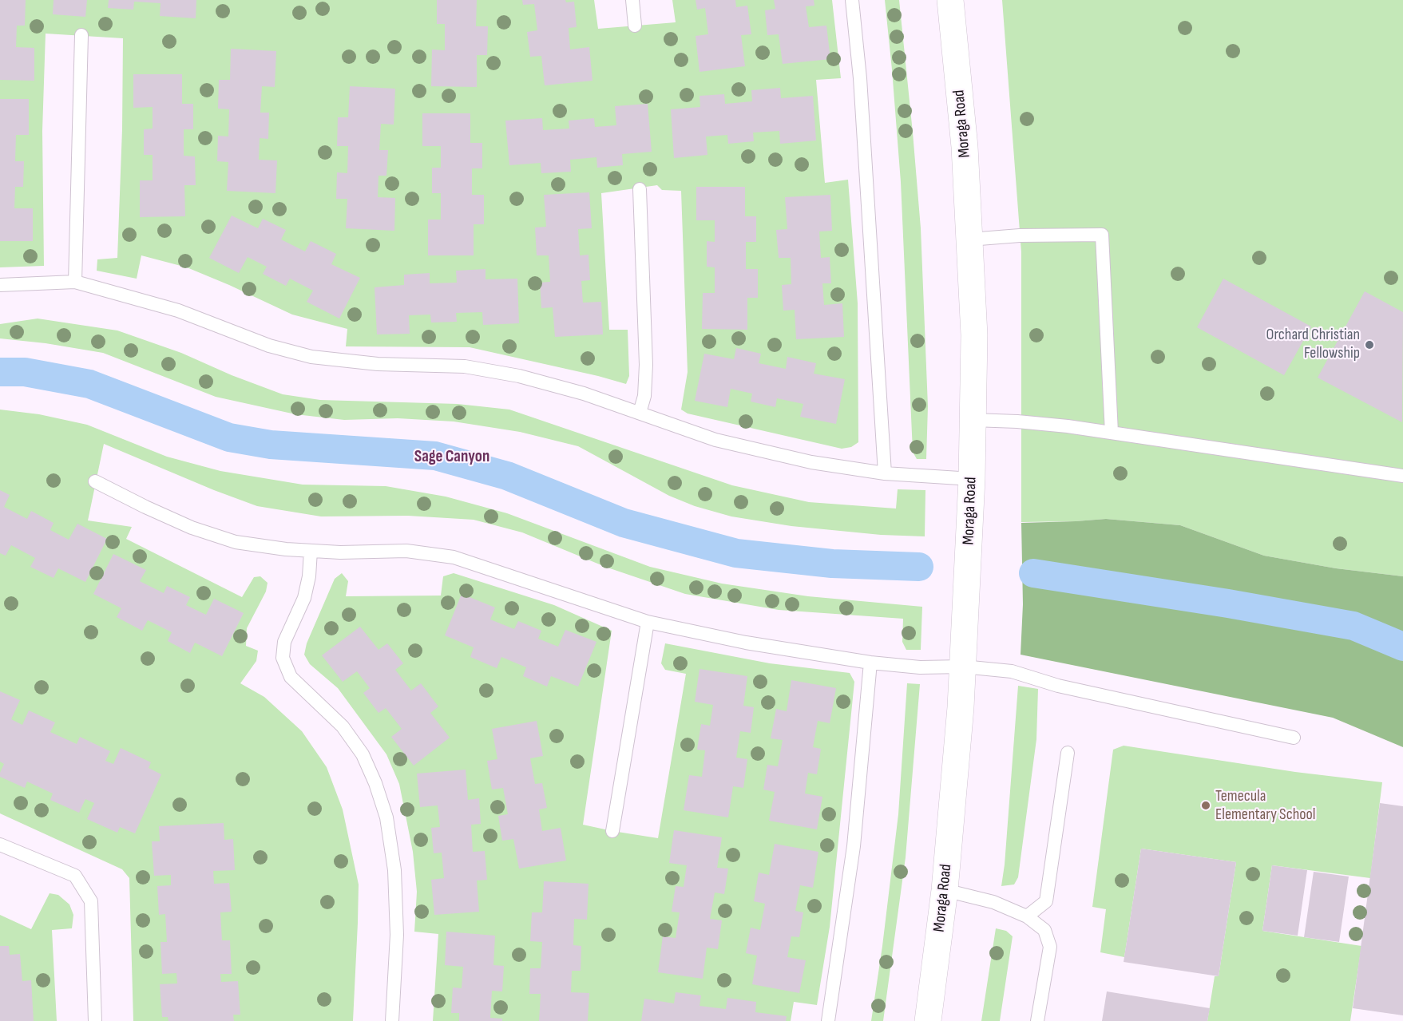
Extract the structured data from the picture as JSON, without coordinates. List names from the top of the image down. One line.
{"streets":{"street":["Moraga Road"]},"districts":["Sage Canyon"],"places":["Orchard Christian Fellowship","Temecula Elementary School"]}
